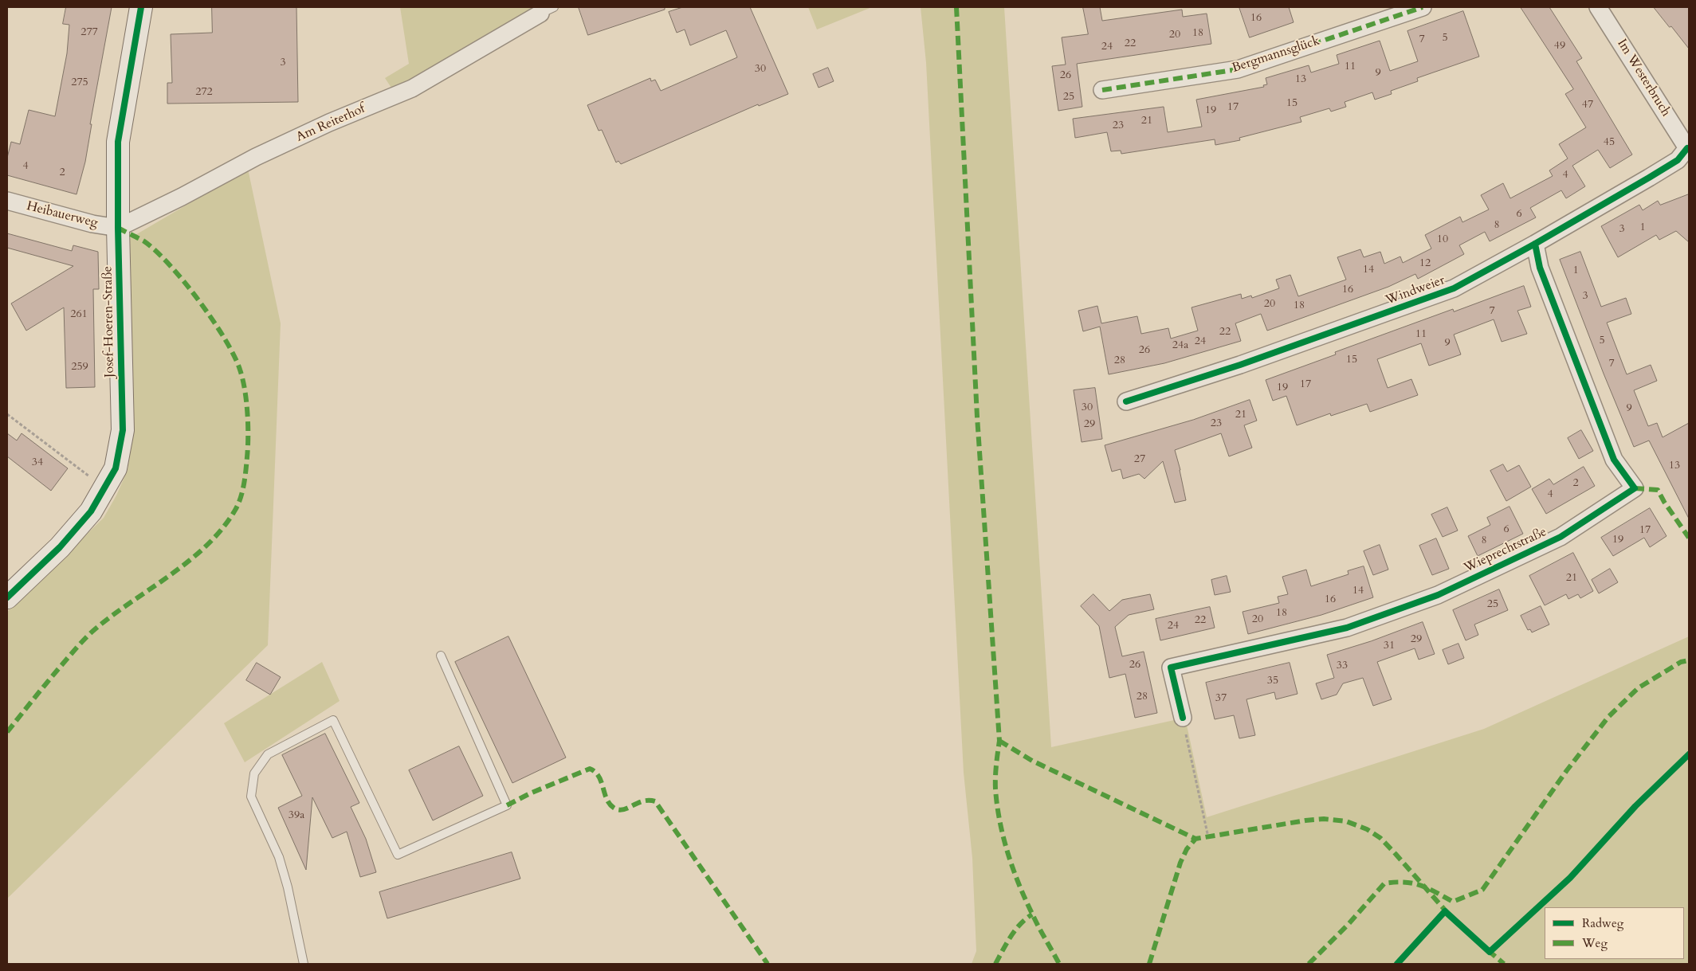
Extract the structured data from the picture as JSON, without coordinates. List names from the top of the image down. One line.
{"streets":{"street":["Bergmannsglück","Im Westerbruch","Am Reiterhof","Heibauerweg","Windweier","Josef-Hoeren-Straße","Wieprechtstraße"]},"crossings":[["Im Westerbruch","Windweier"],["Am Reiterhof","Heibauerweg"],["Am Reiterhof","Josef-Hoeren-Straße"],["Heibauerweg","Josef-Hoeren-Straße"],["Windweier","Wieprechtstraße"]],"house_numbers":["16","277","18","20","5","7","22","49","24","3","11","30","9","26","13","275","272","25","15","47","17","19","21","23","45","4","2","4","6","8","1","3","10","12","14","1","16","3","20","18","7","261","22","11","5","24","9","24a","26","15","28","7","259","17","19","30","9","21","23","29","27","34","13","2","4","6","17","19","8","21","14","16","25","18","20","22","24","29","31","26","33","35","28","37","39a"],"legend":["Radweg","Weg"]}
